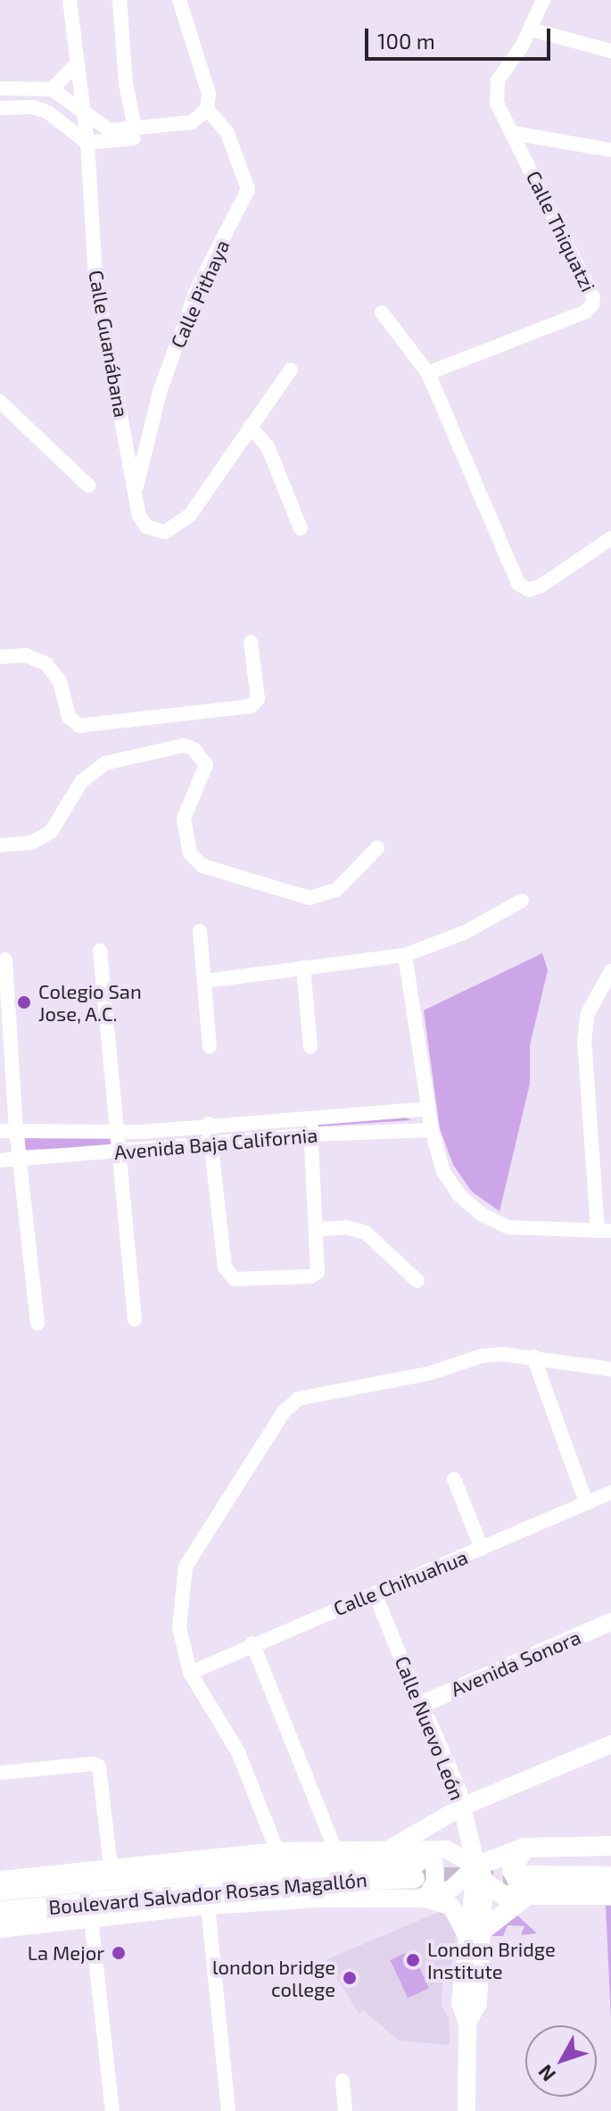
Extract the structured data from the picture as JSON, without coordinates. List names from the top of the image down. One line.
{"streets":{"highway":["Boulevard Salvador Rosas Magallón"],"main road":["Avenida Sonora","Calle Nuevo León"],"street":["Calle Thiquatzi","Calle Pithaya","Calle Guanábana","Avenida Baja California","Calle Chihuahua"]},"crossings":[["Calle Pithaya","Calle Guanábana"],["Calle Chihuahua","Calle Nuevo León"],["Avenida Sonora","Calle Nuevo León"]],"places":["Colegio San Jose, A.C.","La Mejor","London Bridge Institute","london bridge college"],"scale_bar":"100 m","north":"bottom left"}
